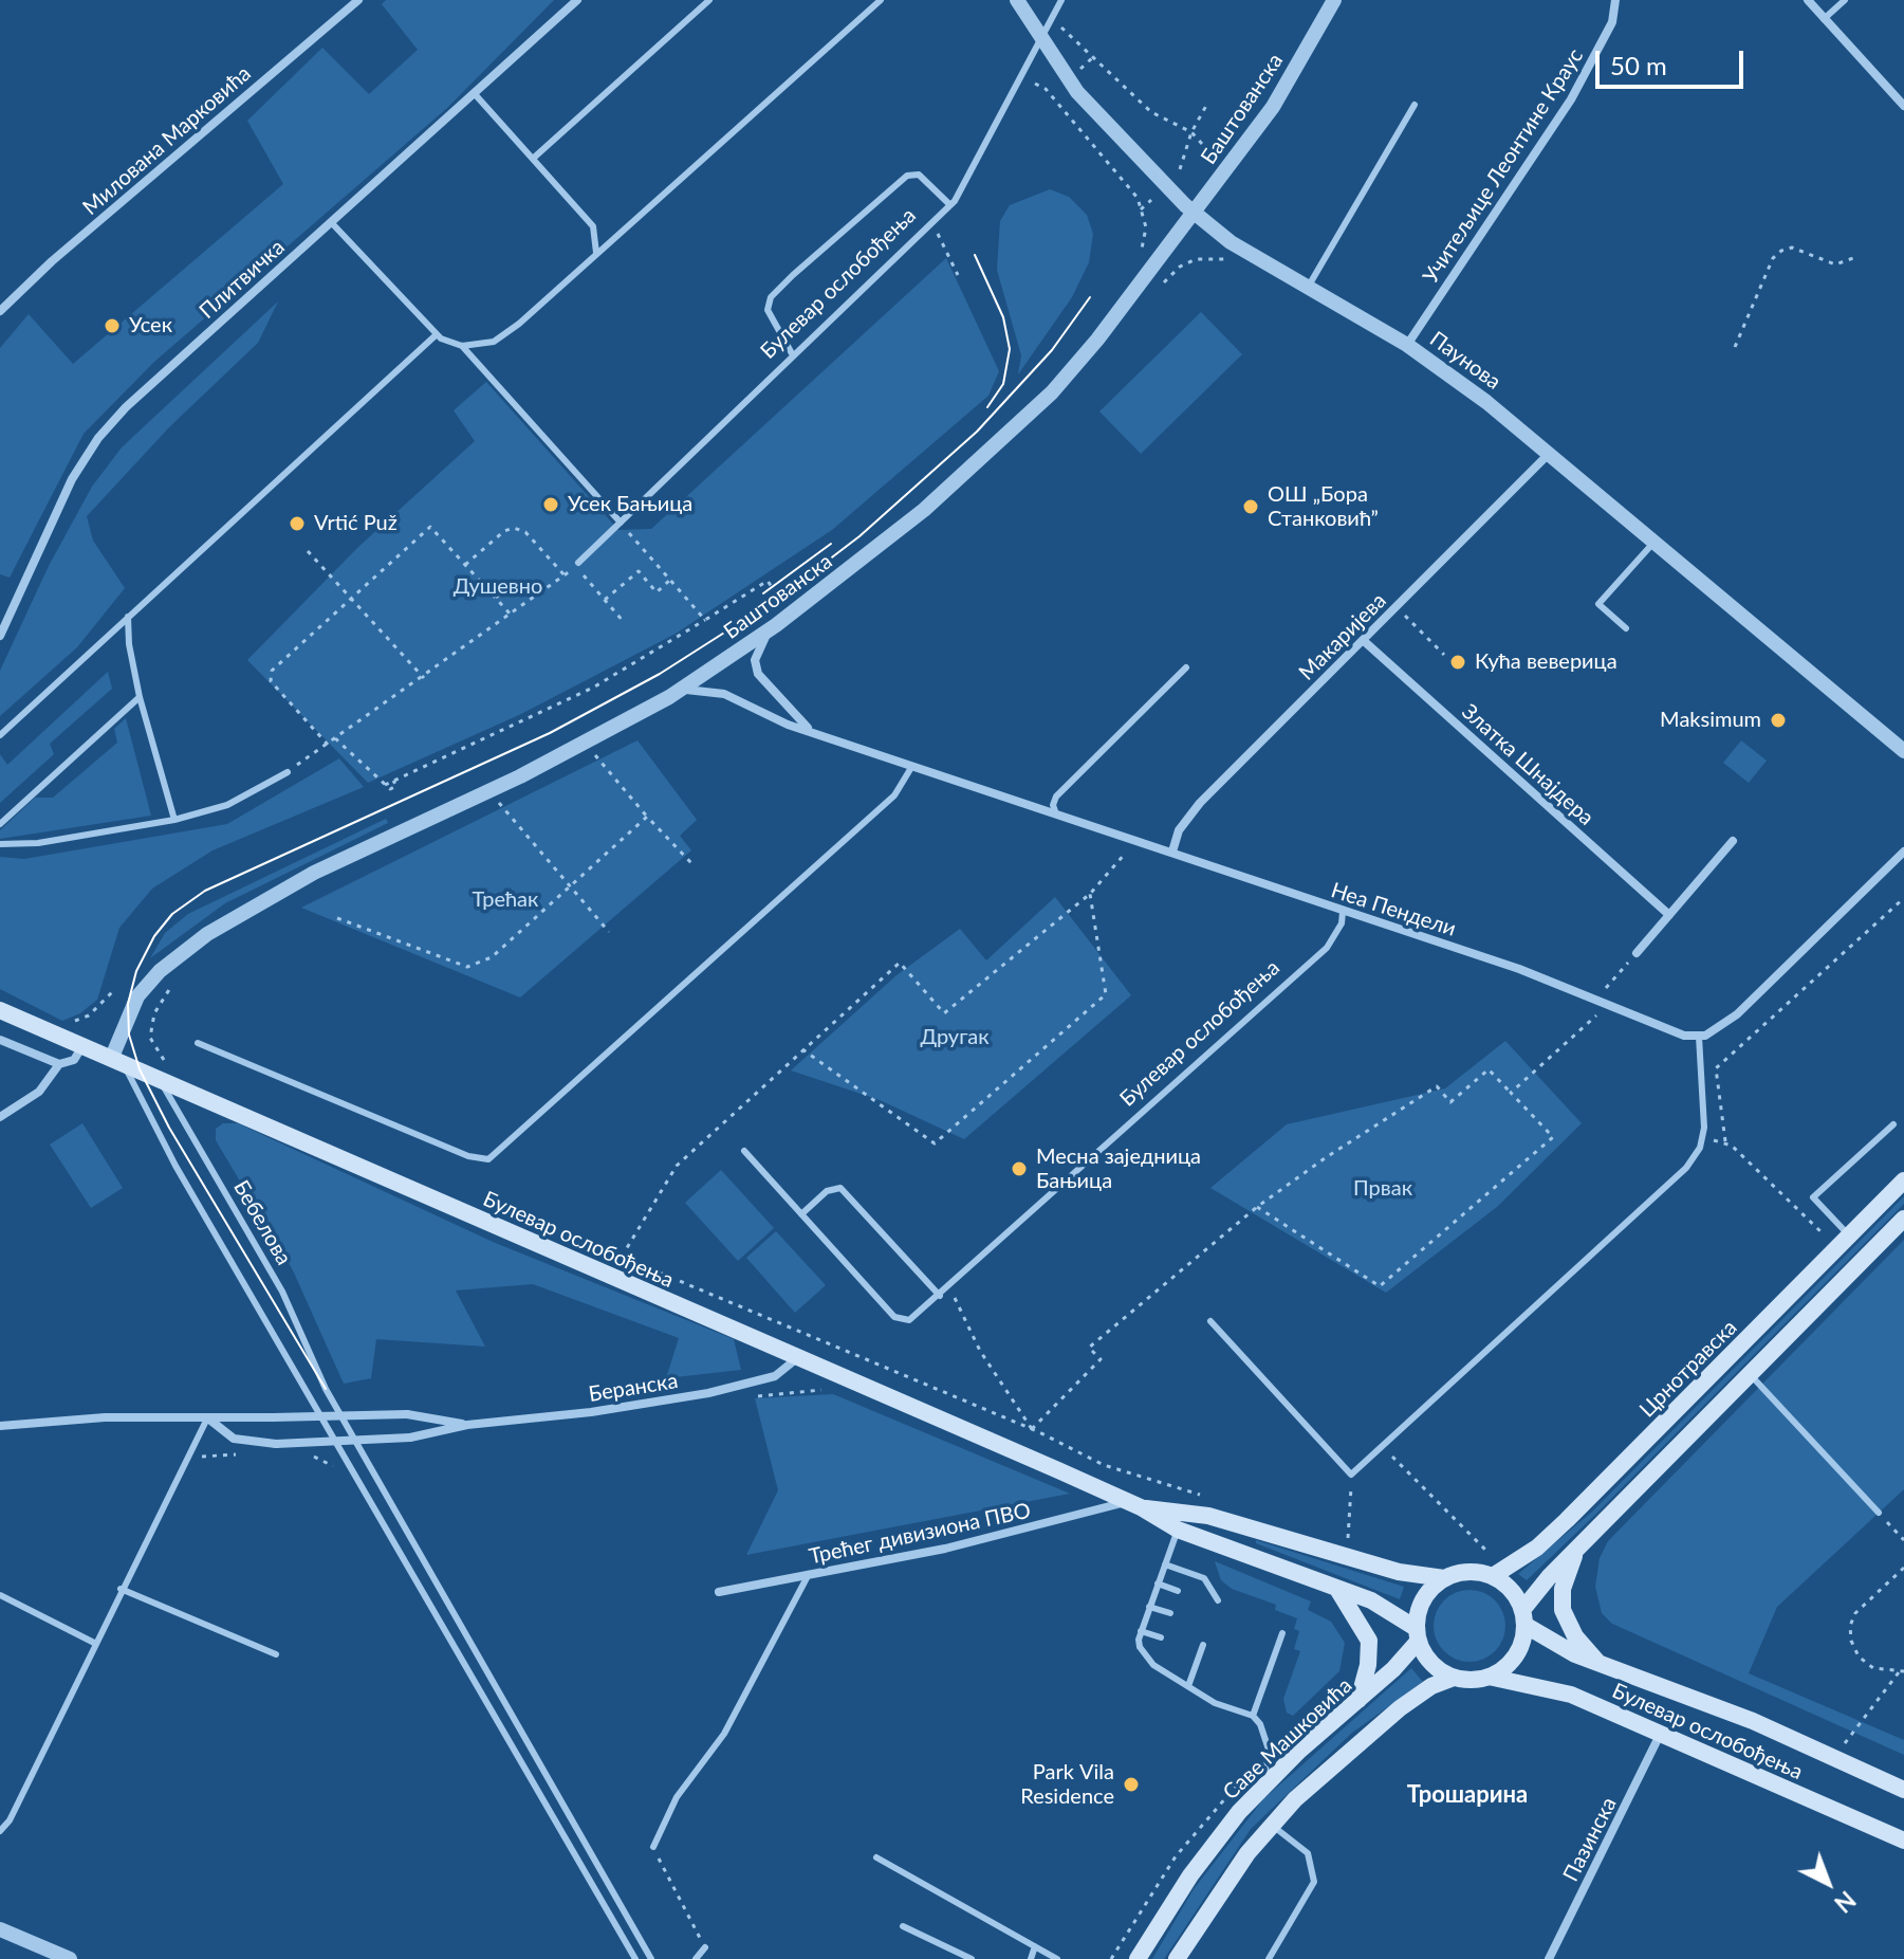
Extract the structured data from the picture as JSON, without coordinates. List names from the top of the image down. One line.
{"streets":{"main road":["Булевар ослобођења","Црнотравска","Саве Машковића"],"street":["Баштованска","Милована Марковића","Учитељице Леонтине Краус","Плитвичка","Паунова","Макаријева","Златка Шнајдера","Неа Пендели","Беранска","Трећег дивизиона ПВО","Пазинска"],"lane":["Бебелова"]},"crossings":[["Баштованска","Булевар ослобођења"],["Баштованска","Паунова"],["Баштованска","Неа Пендели"],["Учитељице Леонтине Краус","Паунова"],["Булевар ослобођења","Паунова"],["Булевар ослобођења","Неа Пендели"],["Булевар ослобођења","Бебелова"],["Булевар ослобођења","Црнотравска"],["Булевар ослобођења","Беранска"],["Булевар ослобођења","Трећег дивизиона ПВО"],["Булевар ослобођења","Саве Машковића"],["Булевар ослобођења","Пазинска"],["Паунова","Макаријева"],["Макаријева","Златка Шнајдера"],["Макаријева","Неа Пендели"],["Црнотравска","Саве Машковића"]],"districts":["Трошарина"],"parks":["Душевно","Трећак","Другак","Првак"],"places":["Усек","Усек Бањица","ОШ „Бора Станковић”","Vrtić Puž","Кућа веверица","Maksimum","Месна заједница Бањица","Park Vila Residence"],"scale_bar":"50 m","north":"bottom right"}
